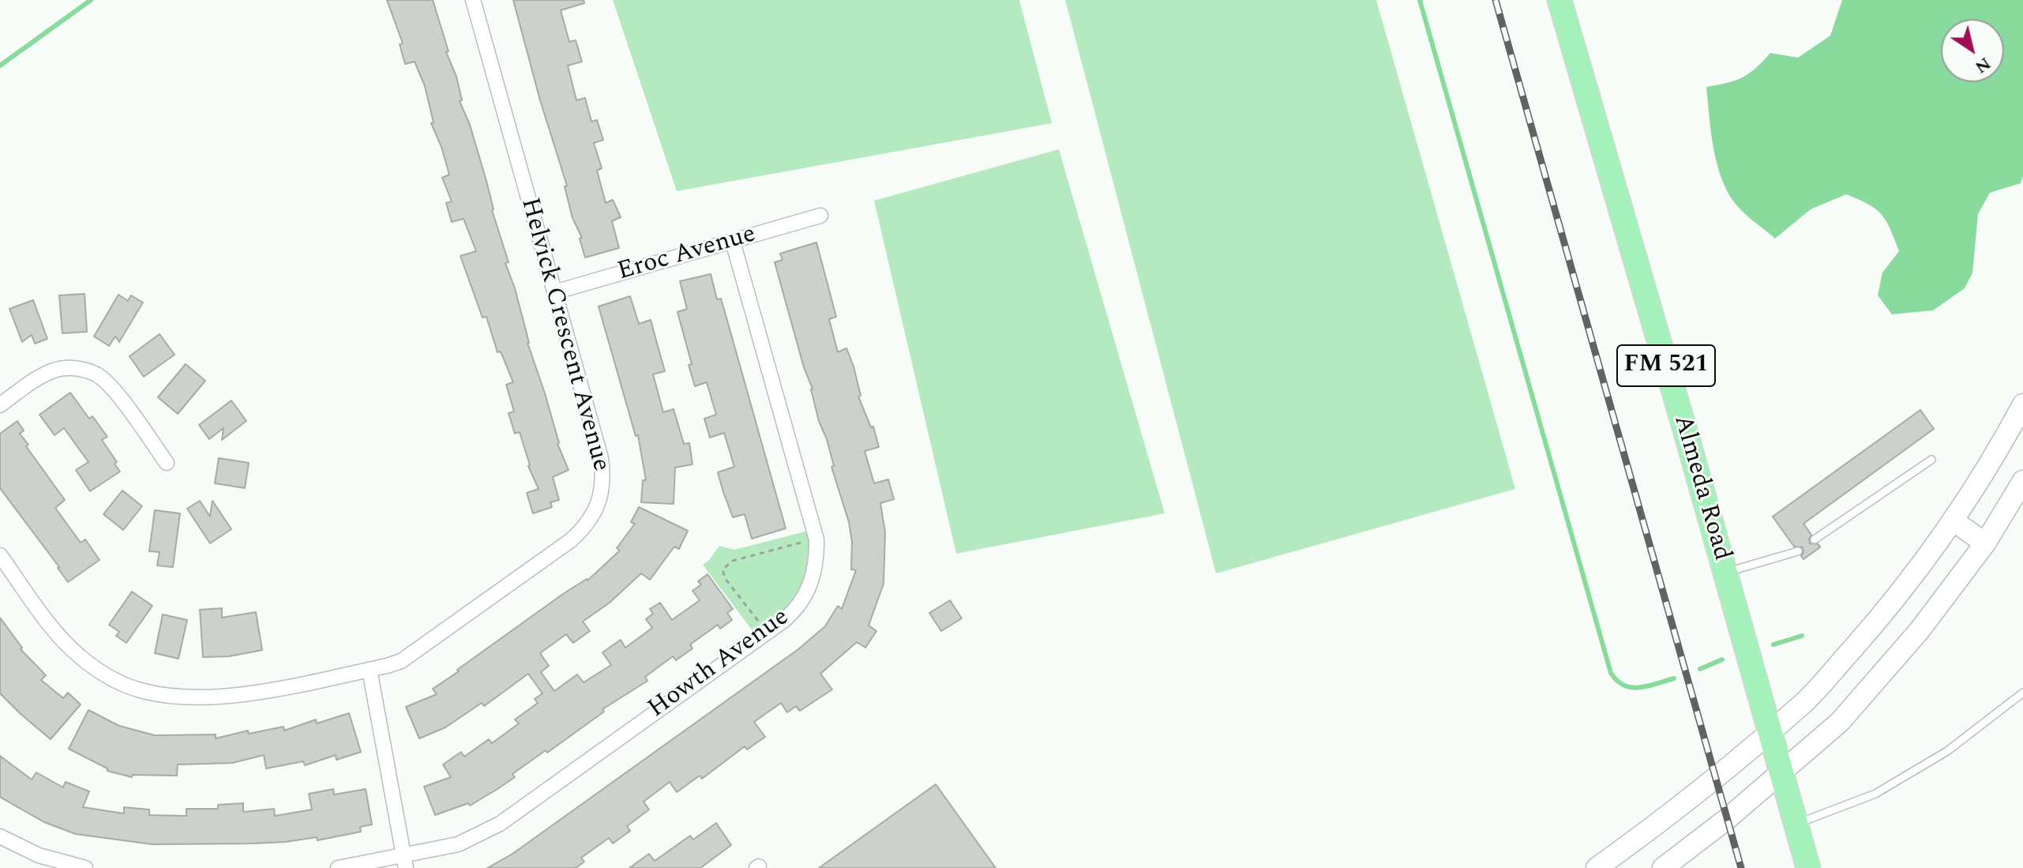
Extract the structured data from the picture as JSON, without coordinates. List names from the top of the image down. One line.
{"streets":{"main road":["FM 521","Almeda Road"],"street":["Eroc Avenue","Helvick Crescent Avenue","Howth Avenue"]},"crossings":[["Eroc Avenue","Helvick Crescent Avenue"],["Eroc Avenue","Howth Avenue"]],"north":"bottom right"}
